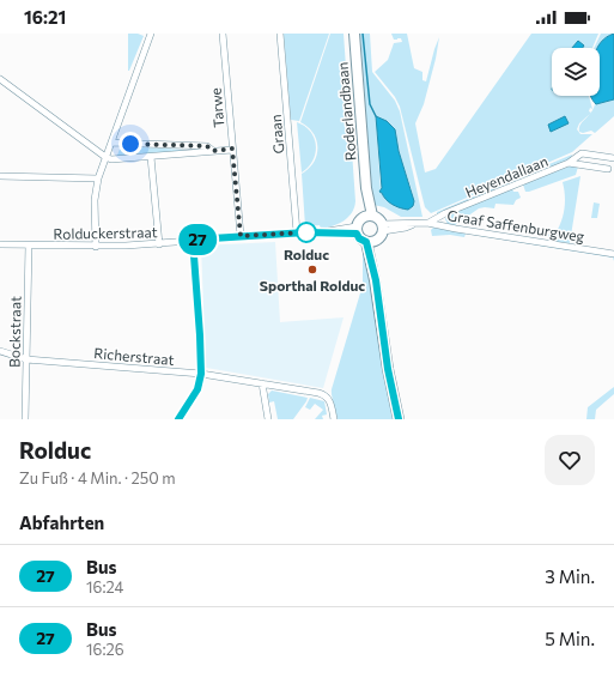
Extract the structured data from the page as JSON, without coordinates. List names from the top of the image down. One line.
{"streets":{"main road":["Roderlandbaan"],"street":["Tarwe","Graan","Heyendallaan","Graaf Saffenburgweg","Rolduckerstraat","Bockstraat","Richerstraat"]},"crossings":[["Tarwe","Rolduckerstraat"],["Roderlandbaan","Graaf Saffenburgweg"],["Roderlandbaan","Rolduckerstraat"],["Graan","Rolduckerstraat"],["Heyendallaan","Graaf Saffenburgweg"],["Graaf Saffenburgweg","Rolduckerstraat"],["Rolduckerstraat","Bockstraat"],["Bockstraat","Richerstraat"]],"places":["Rolduc","Sporthal Rolduc"],"lines":["bus line 27"],"page":{"status":"16:21","on_map":"27","heading":[["Rolduc","Zu Fuß · 4 Min. · 250 m"],"Abfahrten"],"list":[{"mark":"27","name":"Bus","note":"16:24","value":"3 Min."},{"mark":"27","name":"Bus","note":"16:26","value":"5 Min."}]}}
